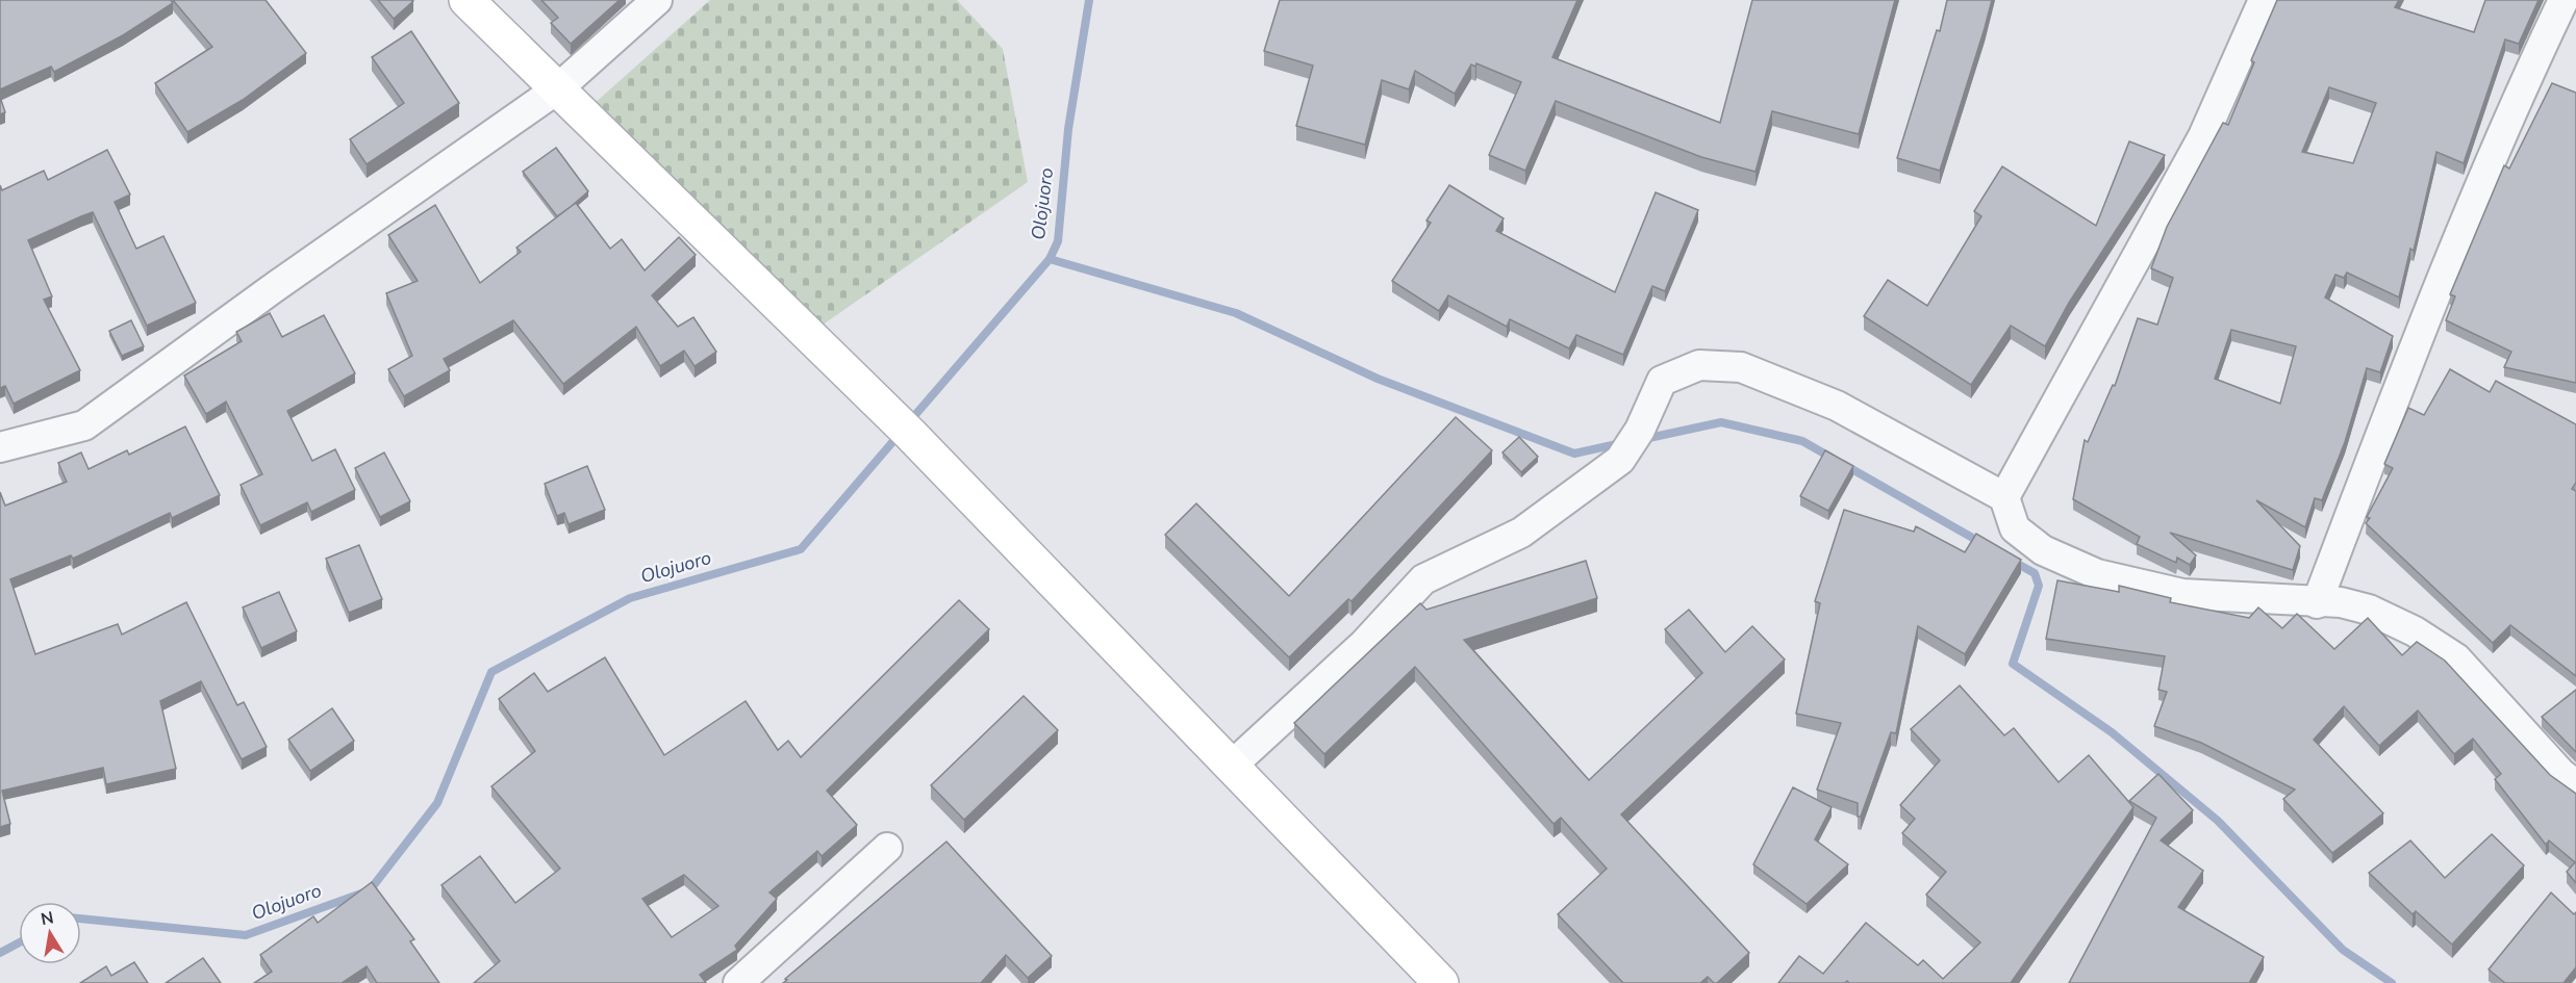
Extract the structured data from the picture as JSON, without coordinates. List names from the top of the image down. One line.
{"water":["Olojuoro"],"north":"top"}
